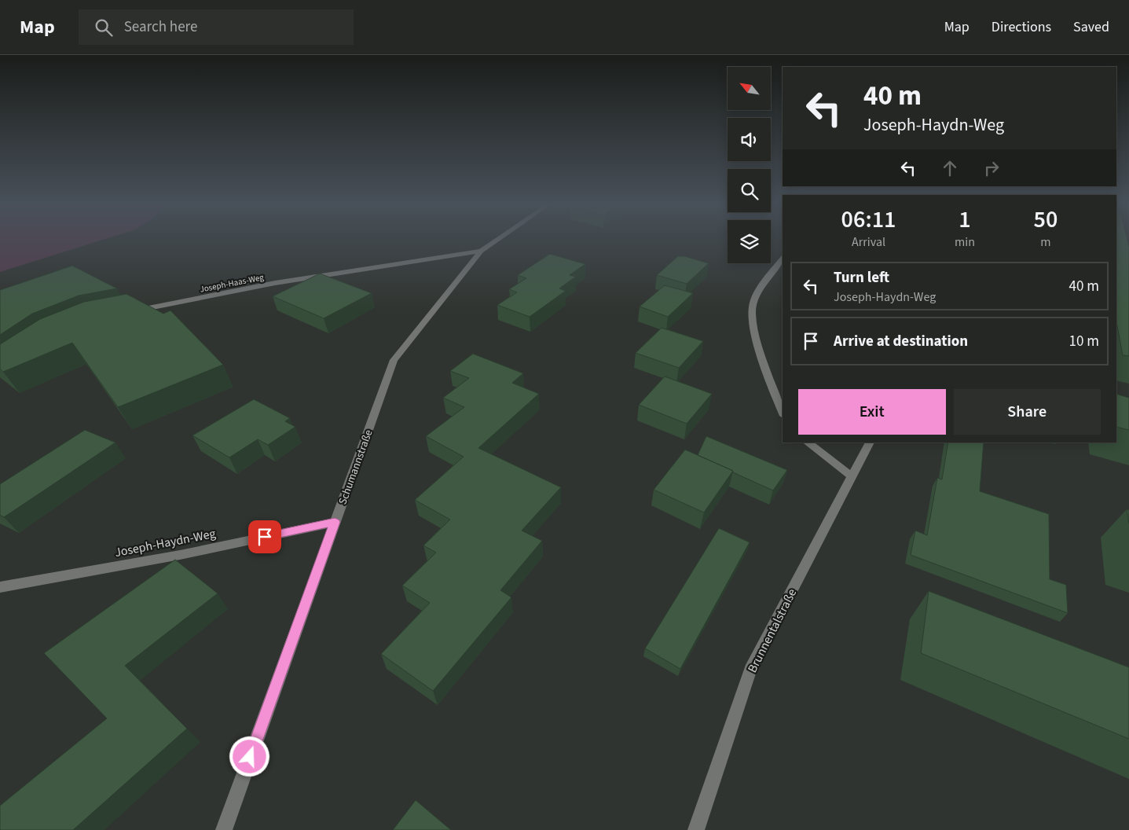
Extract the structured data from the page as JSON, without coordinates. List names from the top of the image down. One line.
{"streets":{"street":["Joseph-Haas-Weg","Schumannstraße","Joseph-Haydn-Weg","Brunnentalstraße"]},"crossings":[["Joseph-Haas-Weg","Schumannstraße"],["Schumannstraße","Joseph-Haydn-Weg"]],"north":"top left","page":{"header":"Map","search":"Search here","nav":["Map","Directions","Saved"],"turn":["40 m","Joseph-Haydn-Weg"],"eta":["06:11","Arrival","1","min","50","m"],"list":[{"name":"Turn left","note":"Joseph-Haydn-Weg","value":"40 m"},{"name":"Arrive at destination","value":"10 m"}],"buttons":["Exit","Share"]}}
